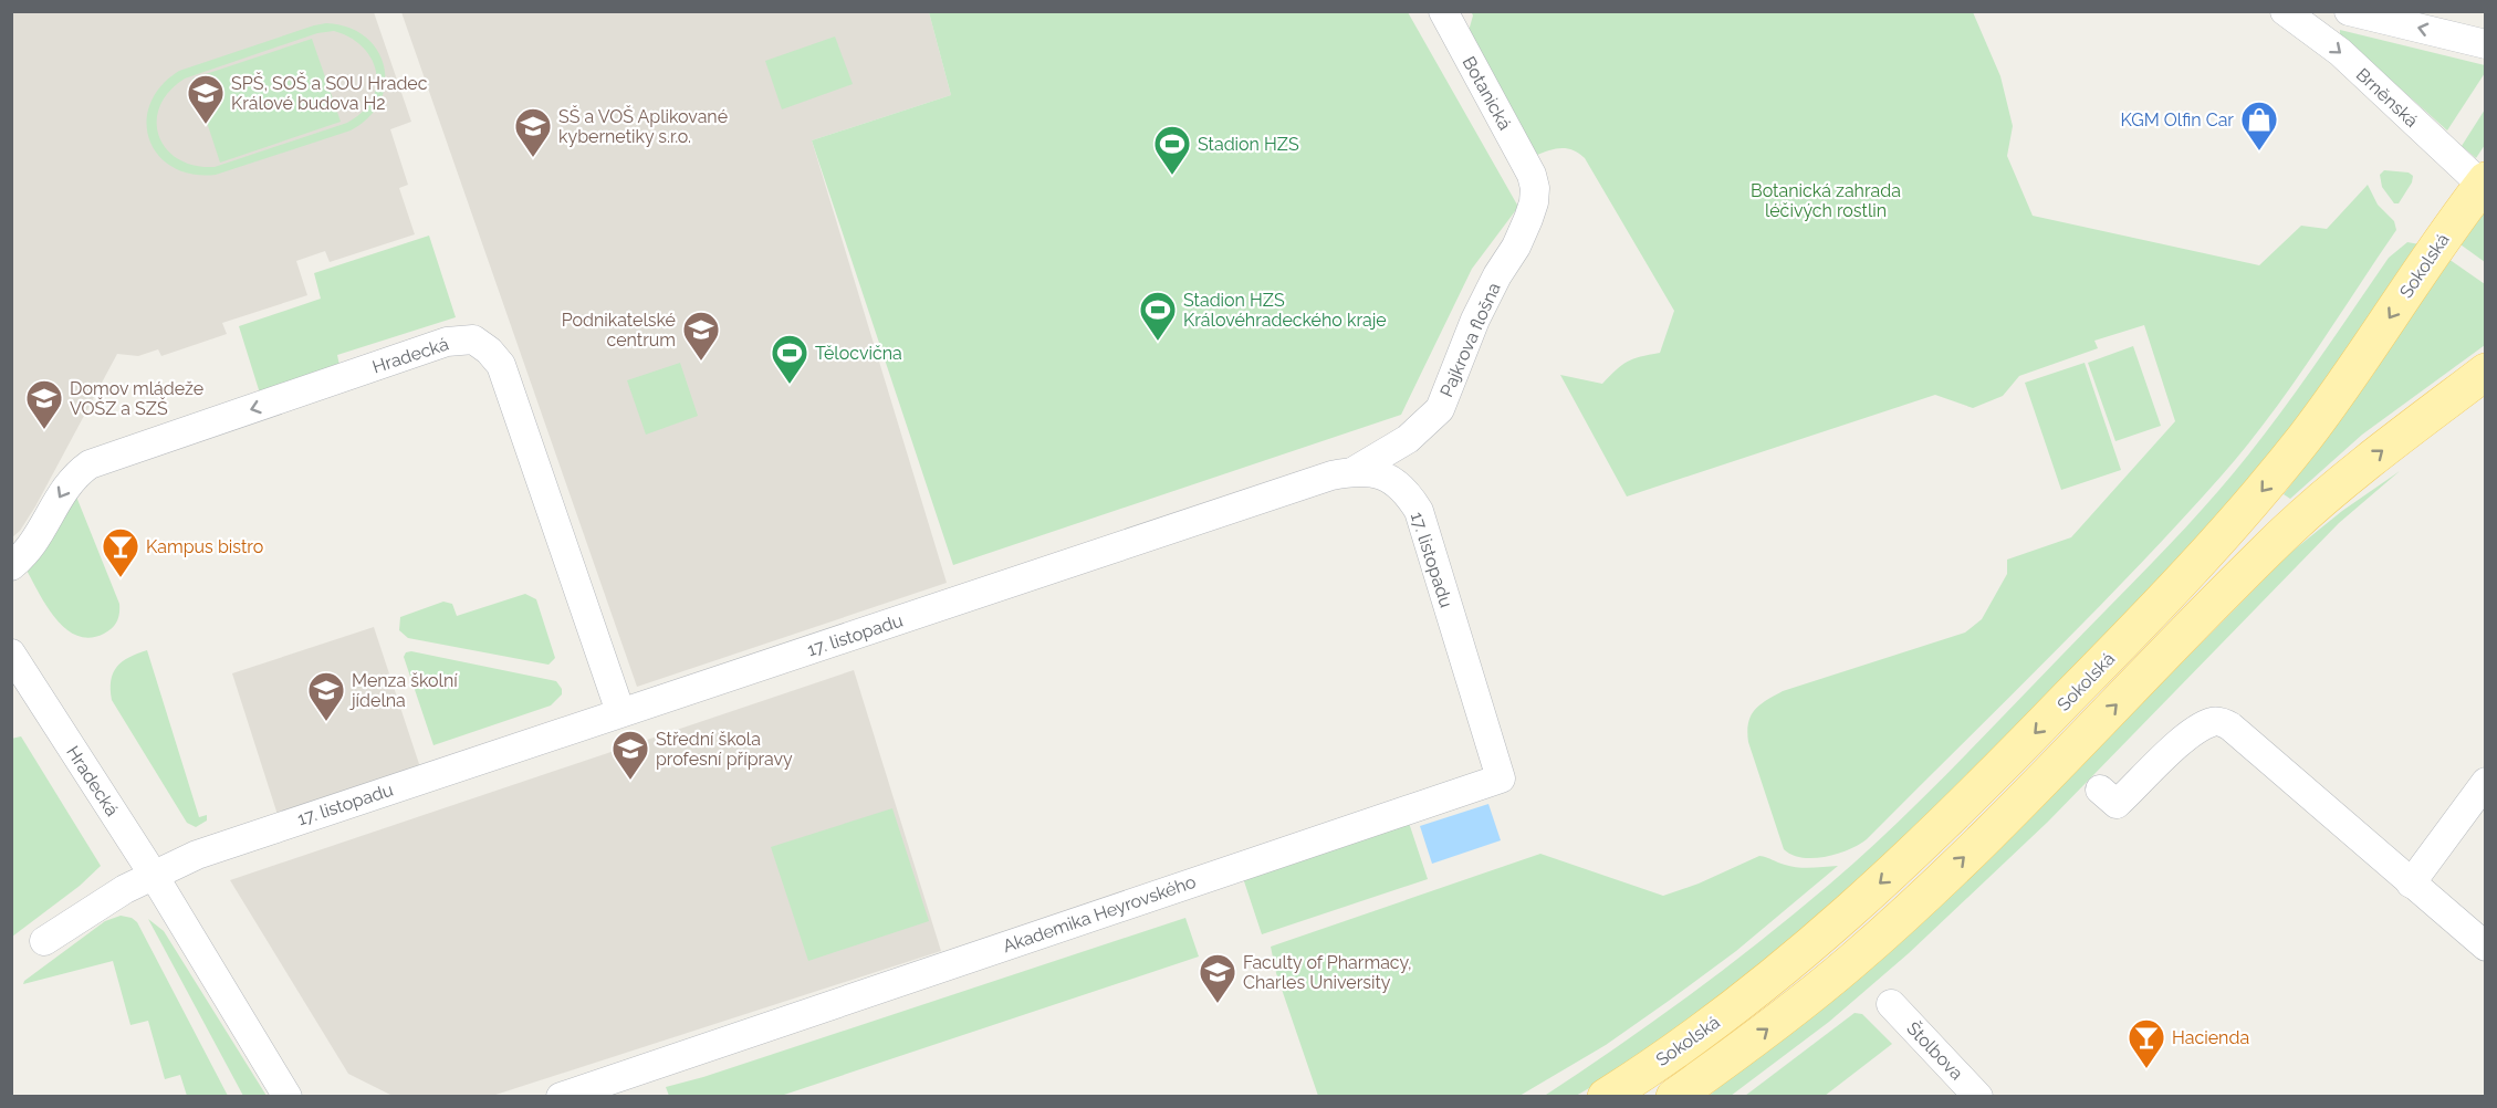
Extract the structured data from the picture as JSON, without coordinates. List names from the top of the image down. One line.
{"streets":{"main road":["Sokolská"],"street":["Botanická","Brněnská","Pajkrova flošna","Hradecká","17. listopadu","Akademika Heyrovského","Štolbova"]},"crossings":[["Botanická","Pajkrova flošna"],["Brněnská","Sokolská"],["Pajkrova flošna","17. listopadu"],["Hradecká","17. listopadu"],["17. listopadu","Akademika Heyrovského"]],"one_way":["Brněnská"],"parks":["Botanická zahrada léčivých rostlin"],"places":{"school or university":["SPŠ, SOŠ a SOU Hradec Králové budova H2","SŠ a VOŠ Aplikované kybernetiky s.r.o.","Podnikatelské centrum","Domov mládeže VOŠZ a SZŠ","Menza školní jídelna","Střední škola profesní přípravy","Faculty of Pharmacy, Charles University"],"shop":["KGM Olfin Car"],"sports":["Stadion HZS","Stadion HZS Královéhradeckého kraje","Tělocvična"],"bar":["Kampus bistro","Hacienda"]}}
